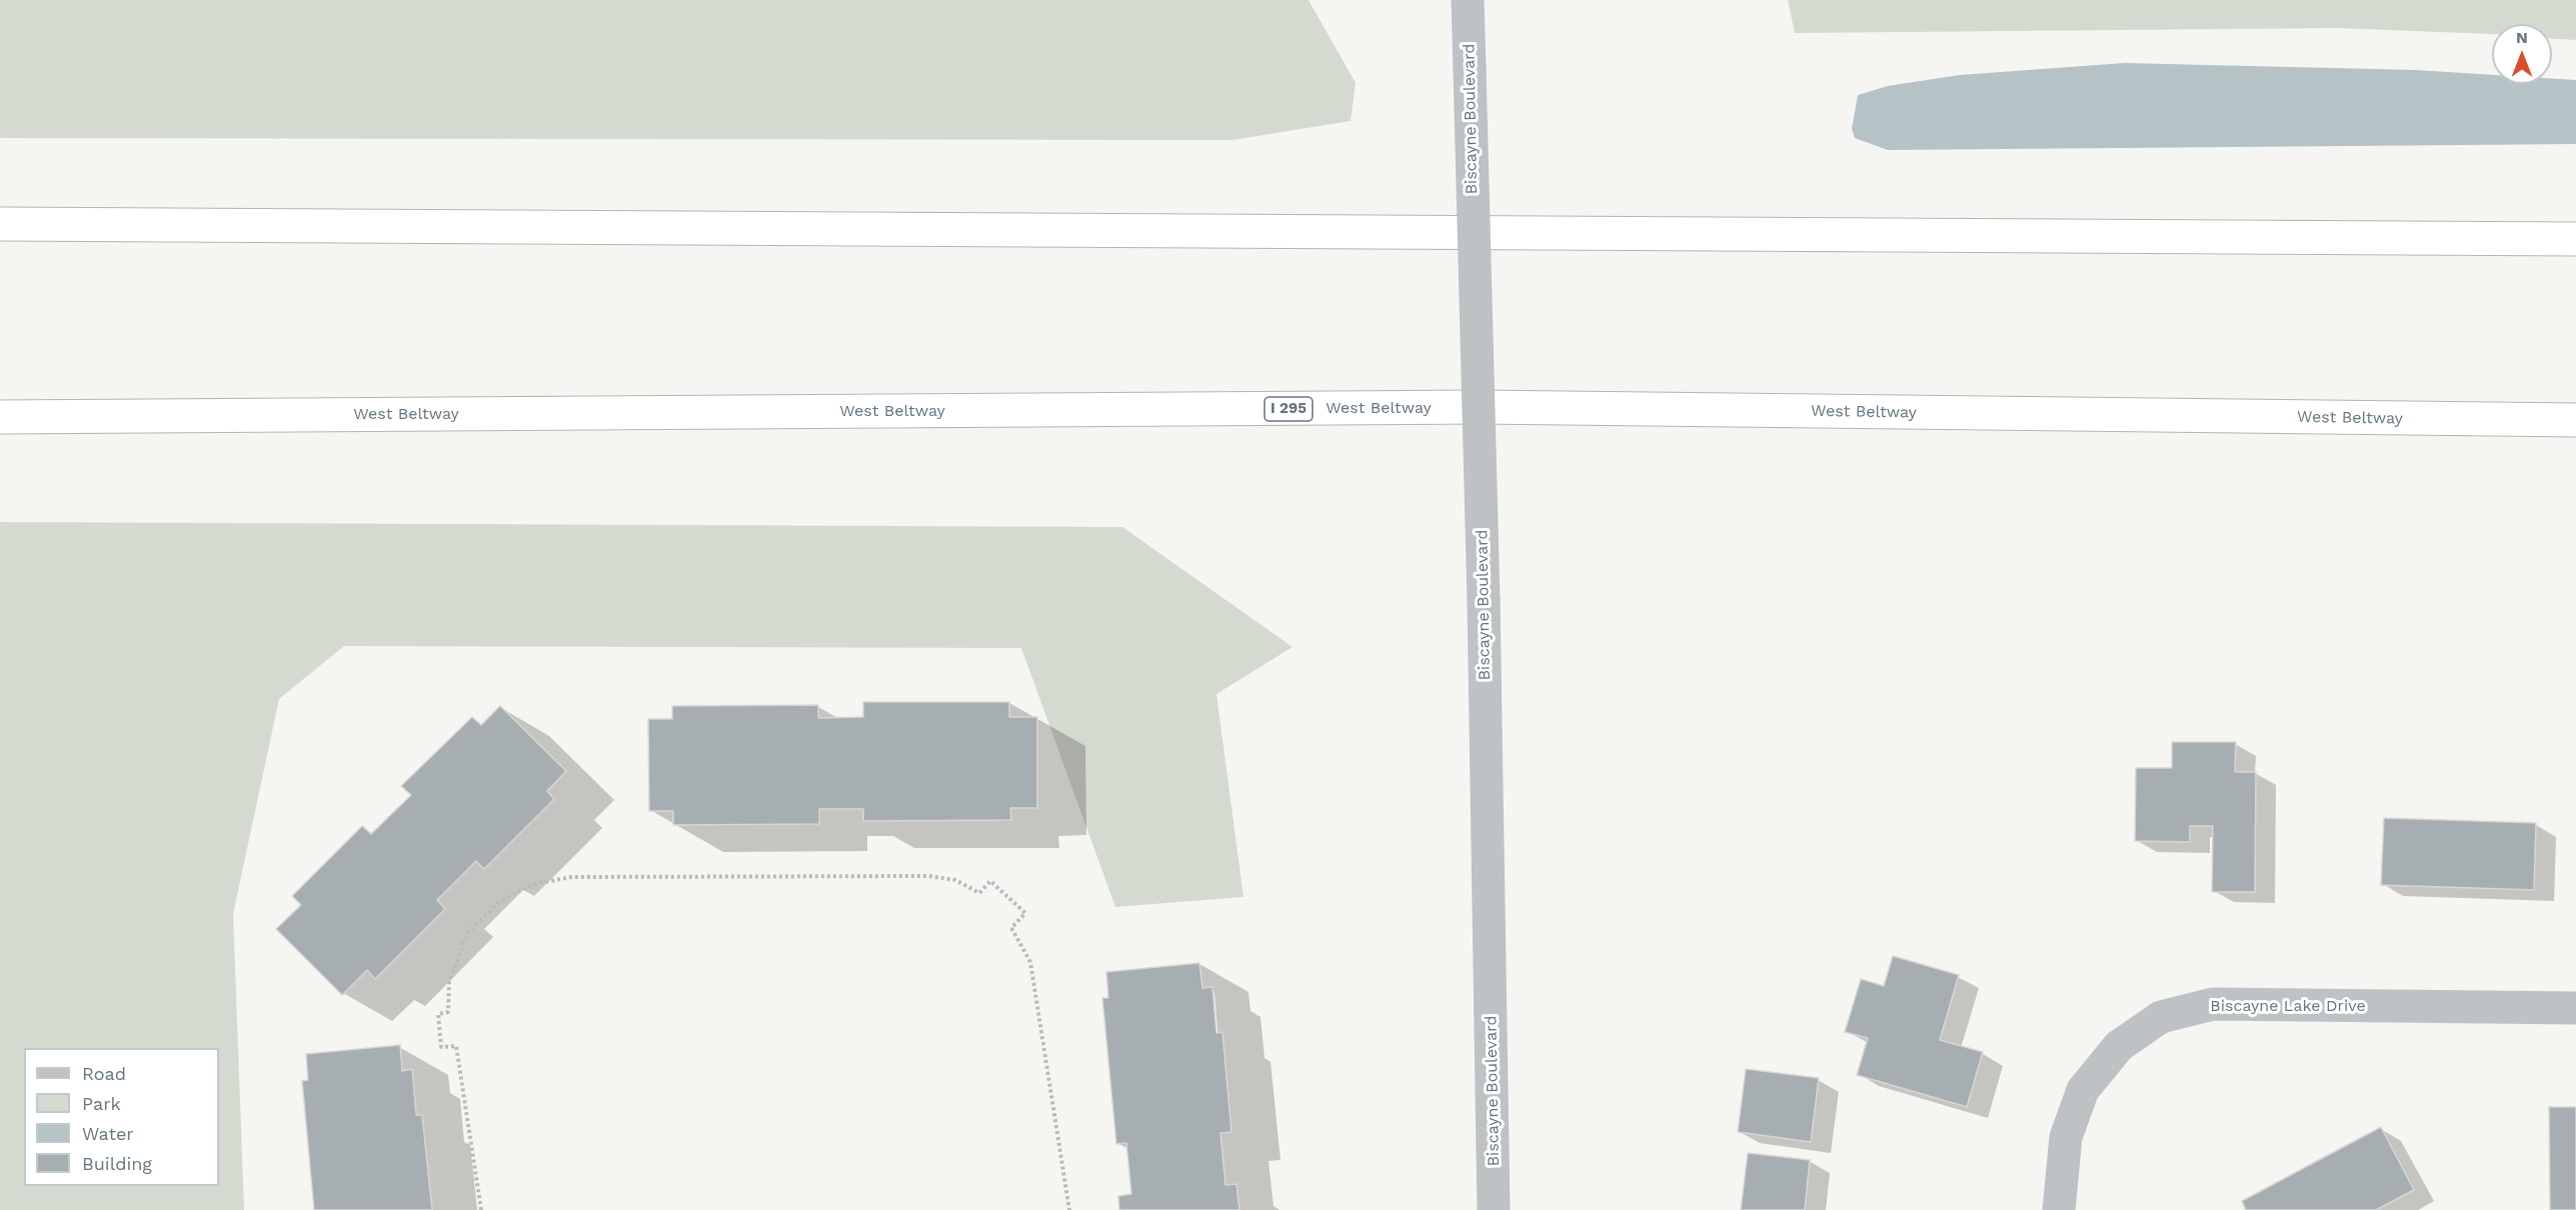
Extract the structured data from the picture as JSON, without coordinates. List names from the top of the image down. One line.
{"streets":{"highway":["West Beltway","I 295"],"street":["Biscayne Boulevard","Biscayne Lake Drive"]},"legend":["Road","Park","Water","Building"],"north":"top"}
